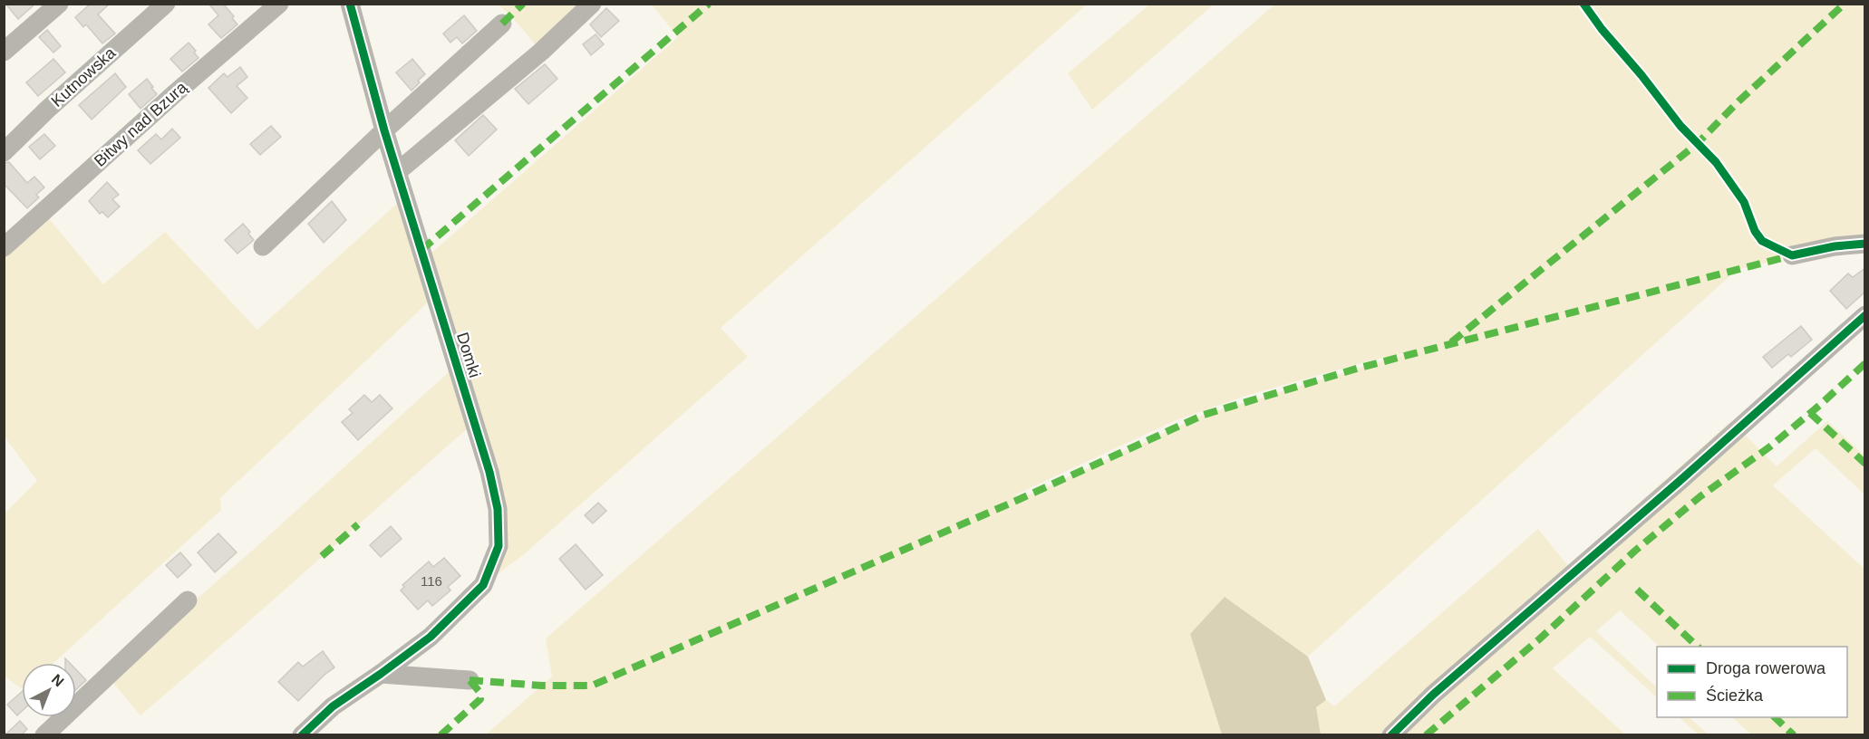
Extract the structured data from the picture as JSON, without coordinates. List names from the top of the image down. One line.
{"streets":{"street":["Kutnowska","Bitwy nad Bzurą","Domki"]},"house_numbers":["116"],"legend":["Droga rowerowa","Ścieżka"],"north":"top right"}
